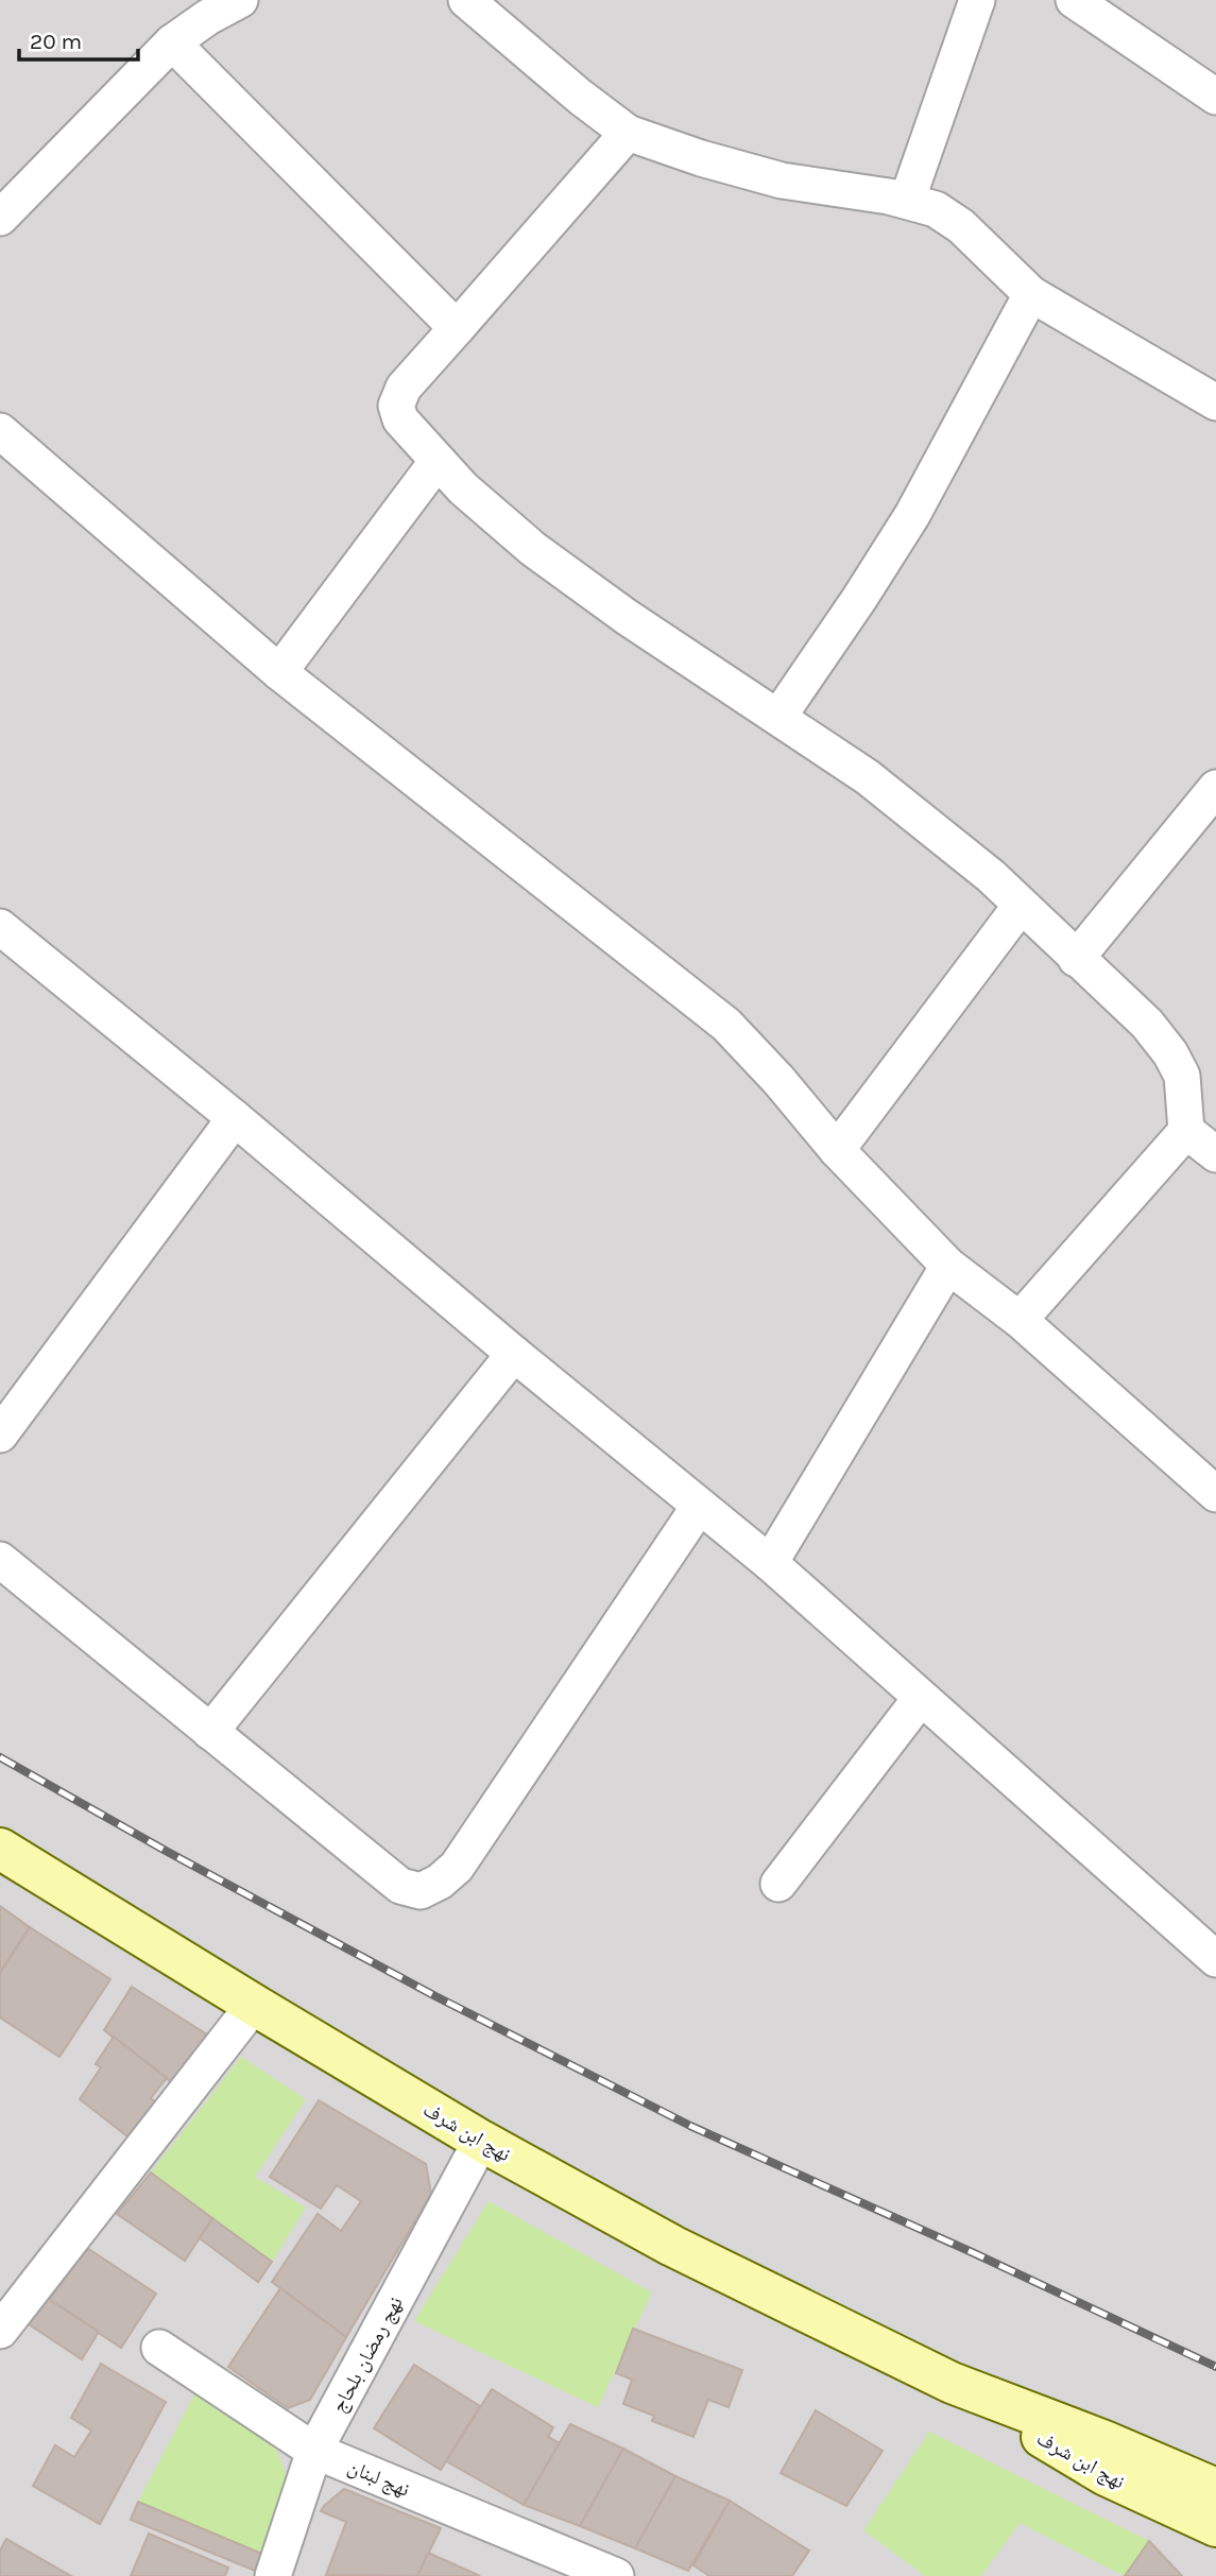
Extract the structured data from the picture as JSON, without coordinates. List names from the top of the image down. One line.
{"streets":{"main road":["نهج ابن شرف"],"street":["نهج رمضان بلحاج","نهج لبنان"]},"crossings":[["نهج ابن شرف","نهج رمضان بلحاج"],["نهج رمضان بلحاج","نهج لبنان"]],"scale_bar":"20 m"}
